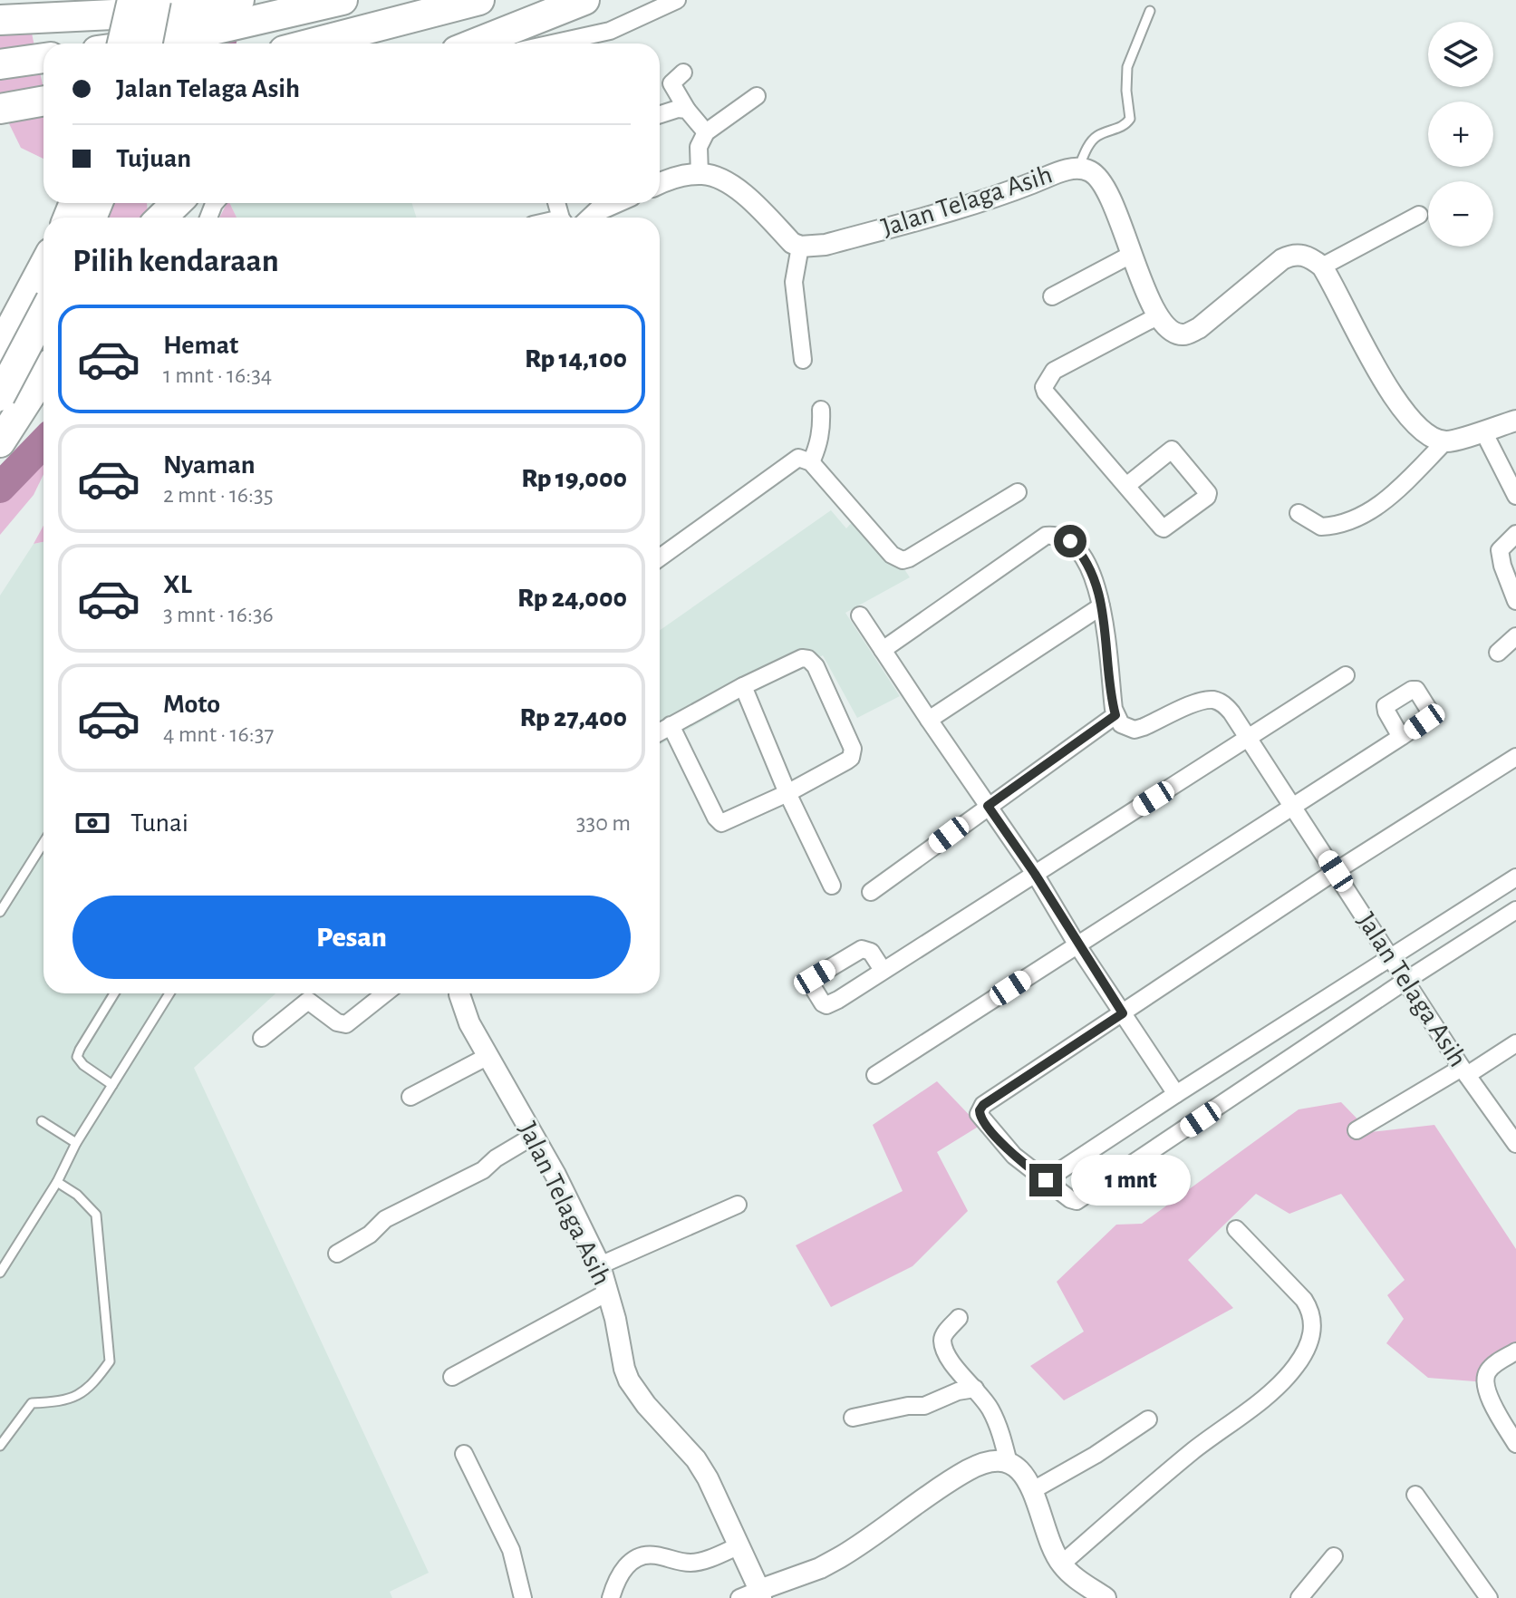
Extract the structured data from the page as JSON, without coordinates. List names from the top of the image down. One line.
{"streets":{"street":["Jalan Telaga Asih"]},"page":{"map_buttons":["+","−"],"banner":["Jalan Telaga Asih","Tujuan"],"heading":"Pilih kendaraan","list":[{"name":"Hemat","note":"1 mnt · 16:34","value":"Rp 14,100"},{"name":"Nyaman","note":"2 mnt · 16:35","value":"Rp 19,000"},{"name":"XL","note":"3 mnt · 16:36","value":"Rp 24,000"},{"name":"Moto","note":"4 mnt · 16:37","value":"Rp 27,400"}],"pay":["Tunai","330 m"],"buttons":"Pesan","bubble":"1 mnt"}}
